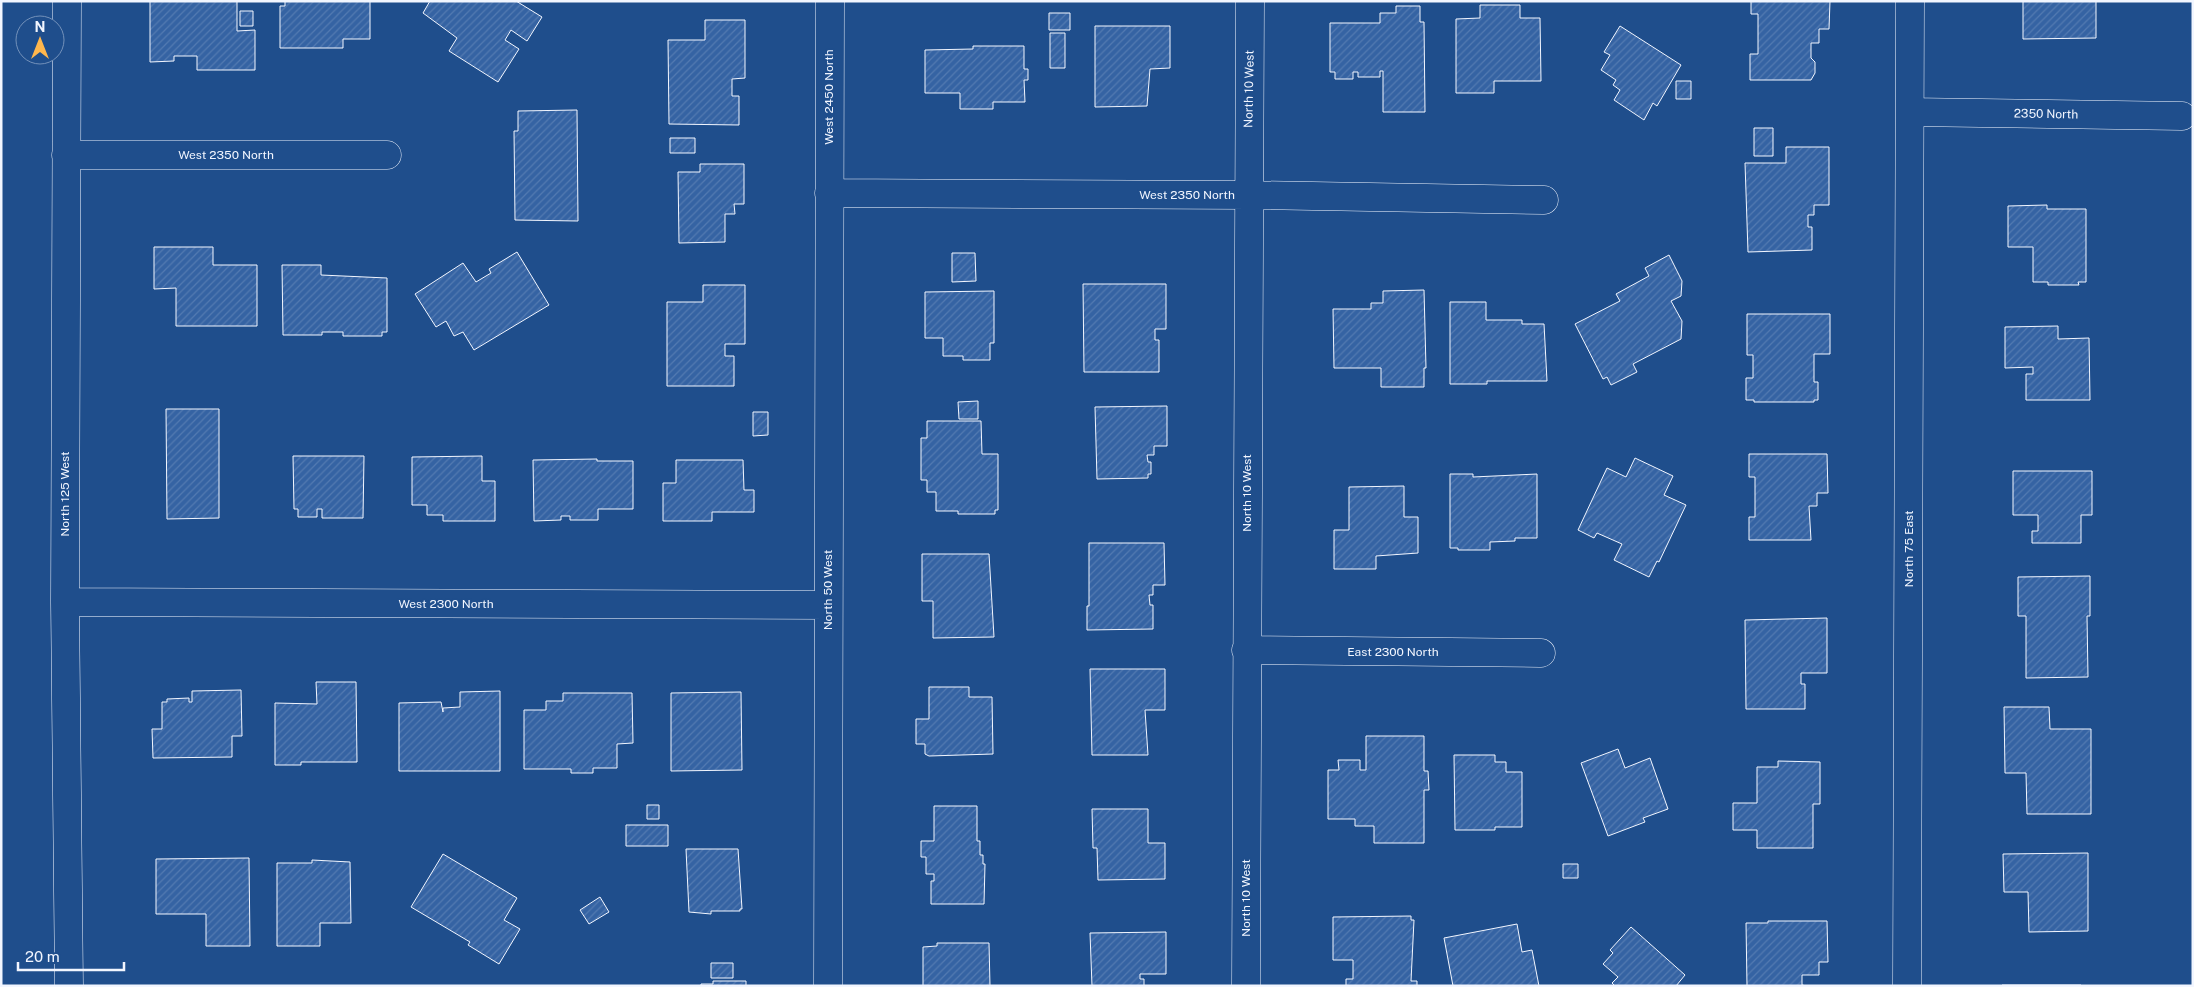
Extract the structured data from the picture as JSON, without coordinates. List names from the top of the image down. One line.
{"streets":{"street":["North 10 West","West 2450 North","2350 North","West 2350 North","North 125 West","North 75 East","North 50 West","West 2300 North","East 2300 North"]},"crossings":[["North 10 West","West 2350 North"],["North 10 West","East 2300 North"],["West 2450 North","West 2350 North"],["West 2450 North","North 50 West"],["2350 North","North 75 East"],["West 2350 North","North 125 West"],["West 2350 North","North 50 West"],["North 125 West","West 2300 North"],["North 50 West","West 2300 North"]],"scale_bar":"20 m","north":"top"}
